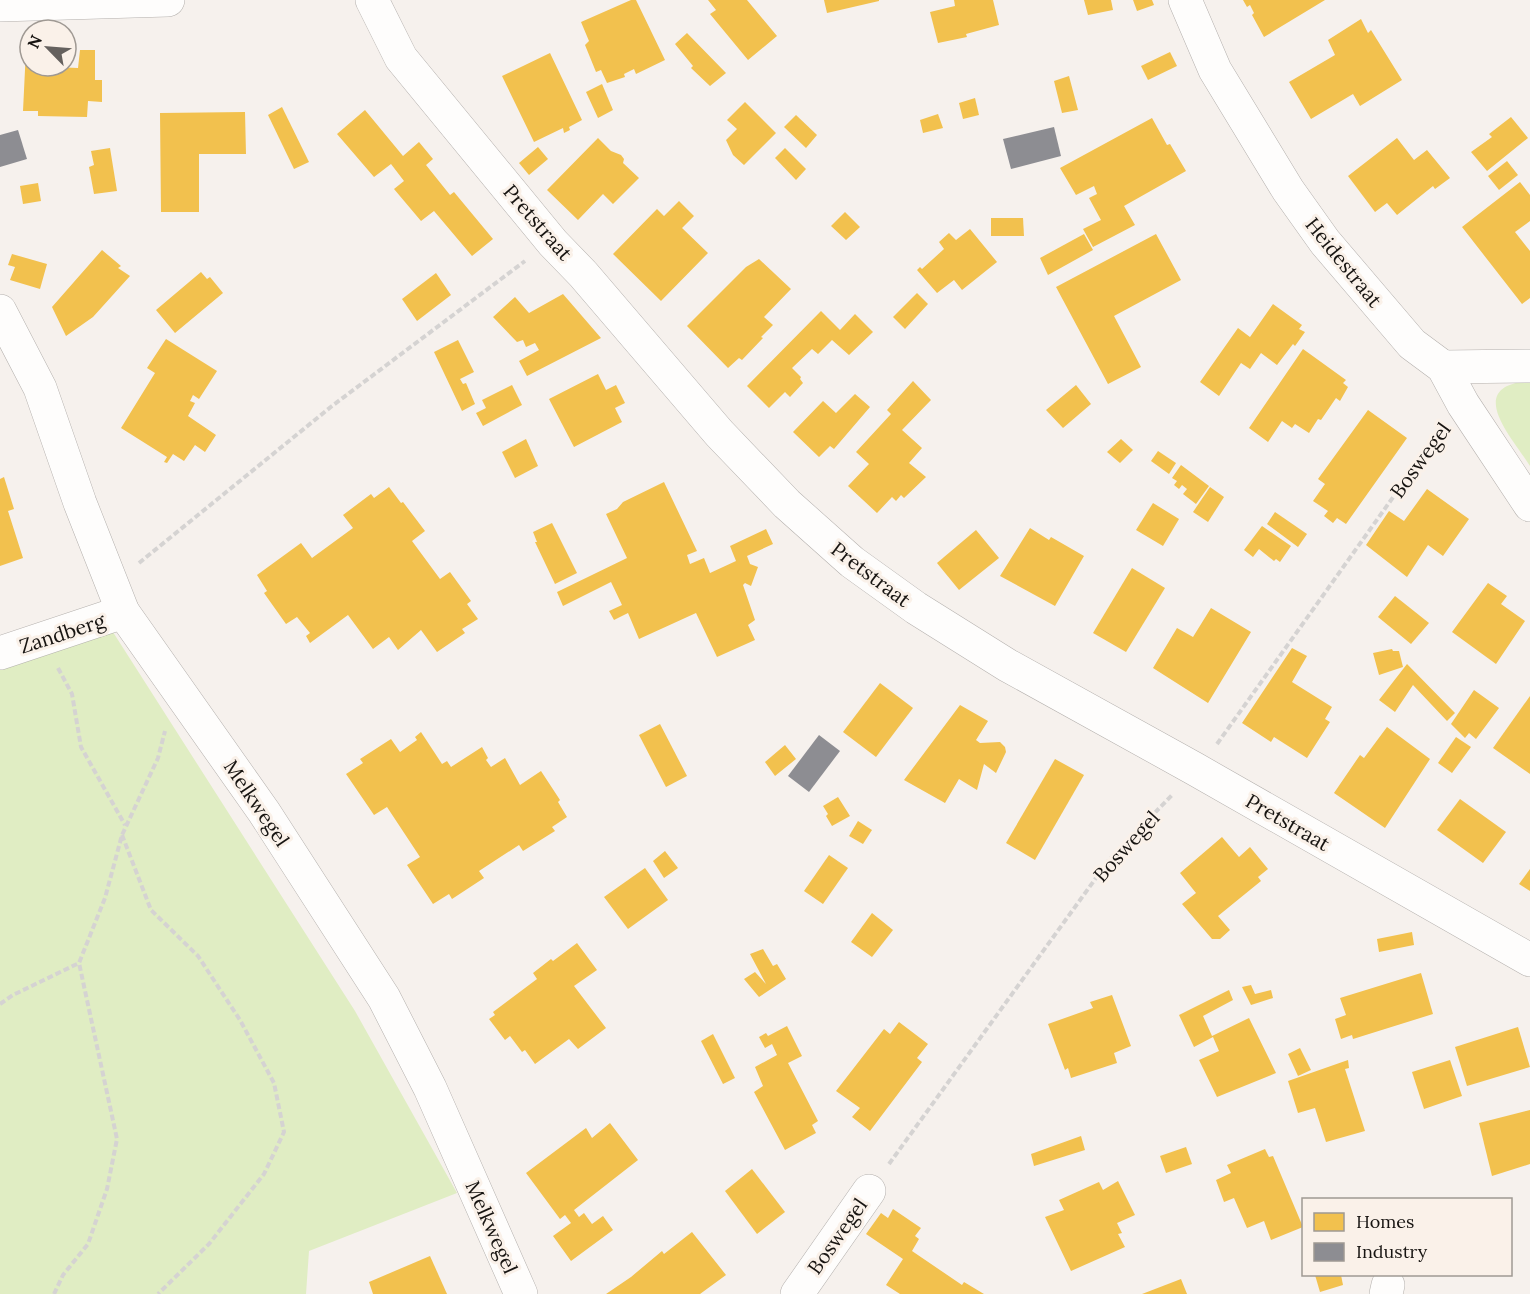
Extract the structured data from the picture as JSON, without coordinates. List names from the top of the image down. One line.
{"streets":{"street":["Pretstraat","Heidestraat","Boswegel","Zandberg","Melkwegel"]},"crossings":[["Pretstraat","Boswegel"],["Heidestraat","Boswegel"],["Zandberg","Melkwegel"]],"legend":["Homes","Industry"],"north":"top left"}
